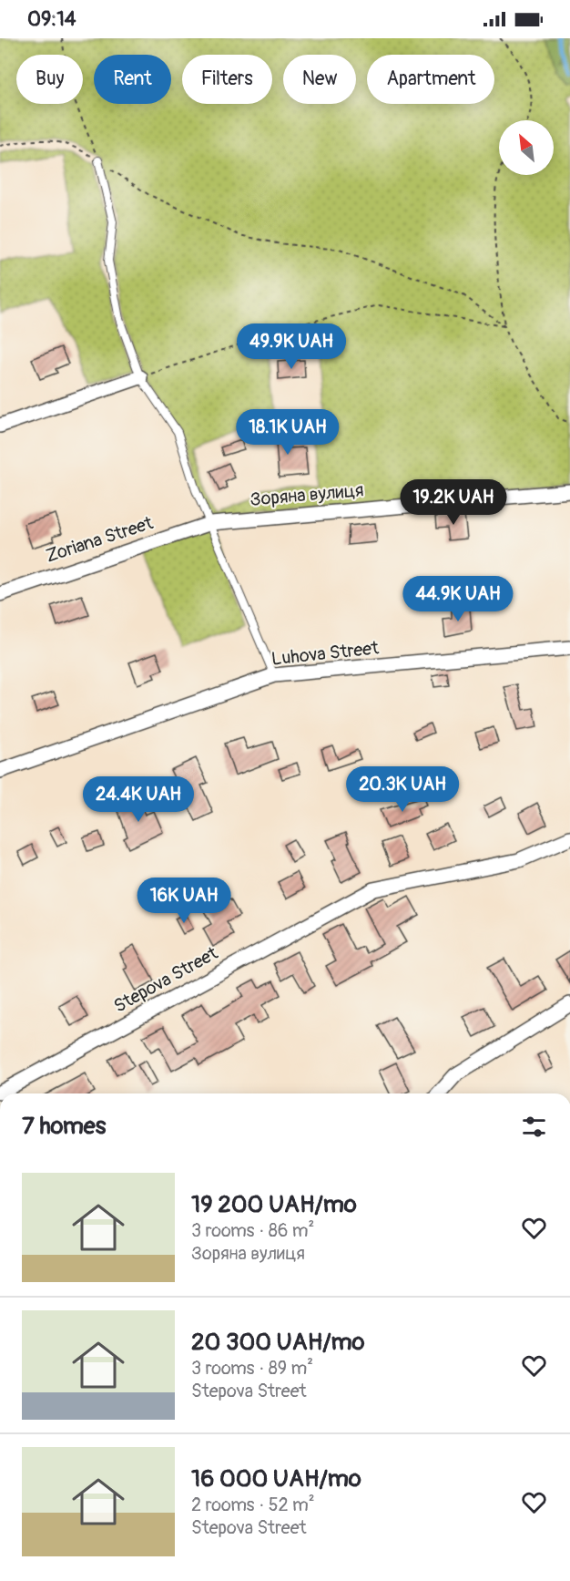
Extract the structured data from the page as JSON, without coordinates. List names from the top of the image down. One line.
{"streets":{"street":["Зоряна вулиця","Zoriana Street","Luhova Street","Stepova Street"]},"crossings":[["Зоряна вулиця","Zoriana Street"]],"north":"top left","page":{"status":"09:14","chip":["Buy","Rent","Filters","New","Apartment"],"price":["49.9K UAH","18.1K UAH","19.2K UAH","44.9K UAH","20.3K UAH","24.4K UAH","16K UAH"],"heading":"7 homes","list":[{"name":"19 200 UAH/mo","note":"3 rooms · 86 m² · Зоряна вулиця"},{"name":"20 300 UAH/mo","note":"3 rooms · 89 m² · Stepova Street"},{"name":"16 000 UAH/mo","note":"2 rooms · 52 m² · Stepova Street"}]}}
